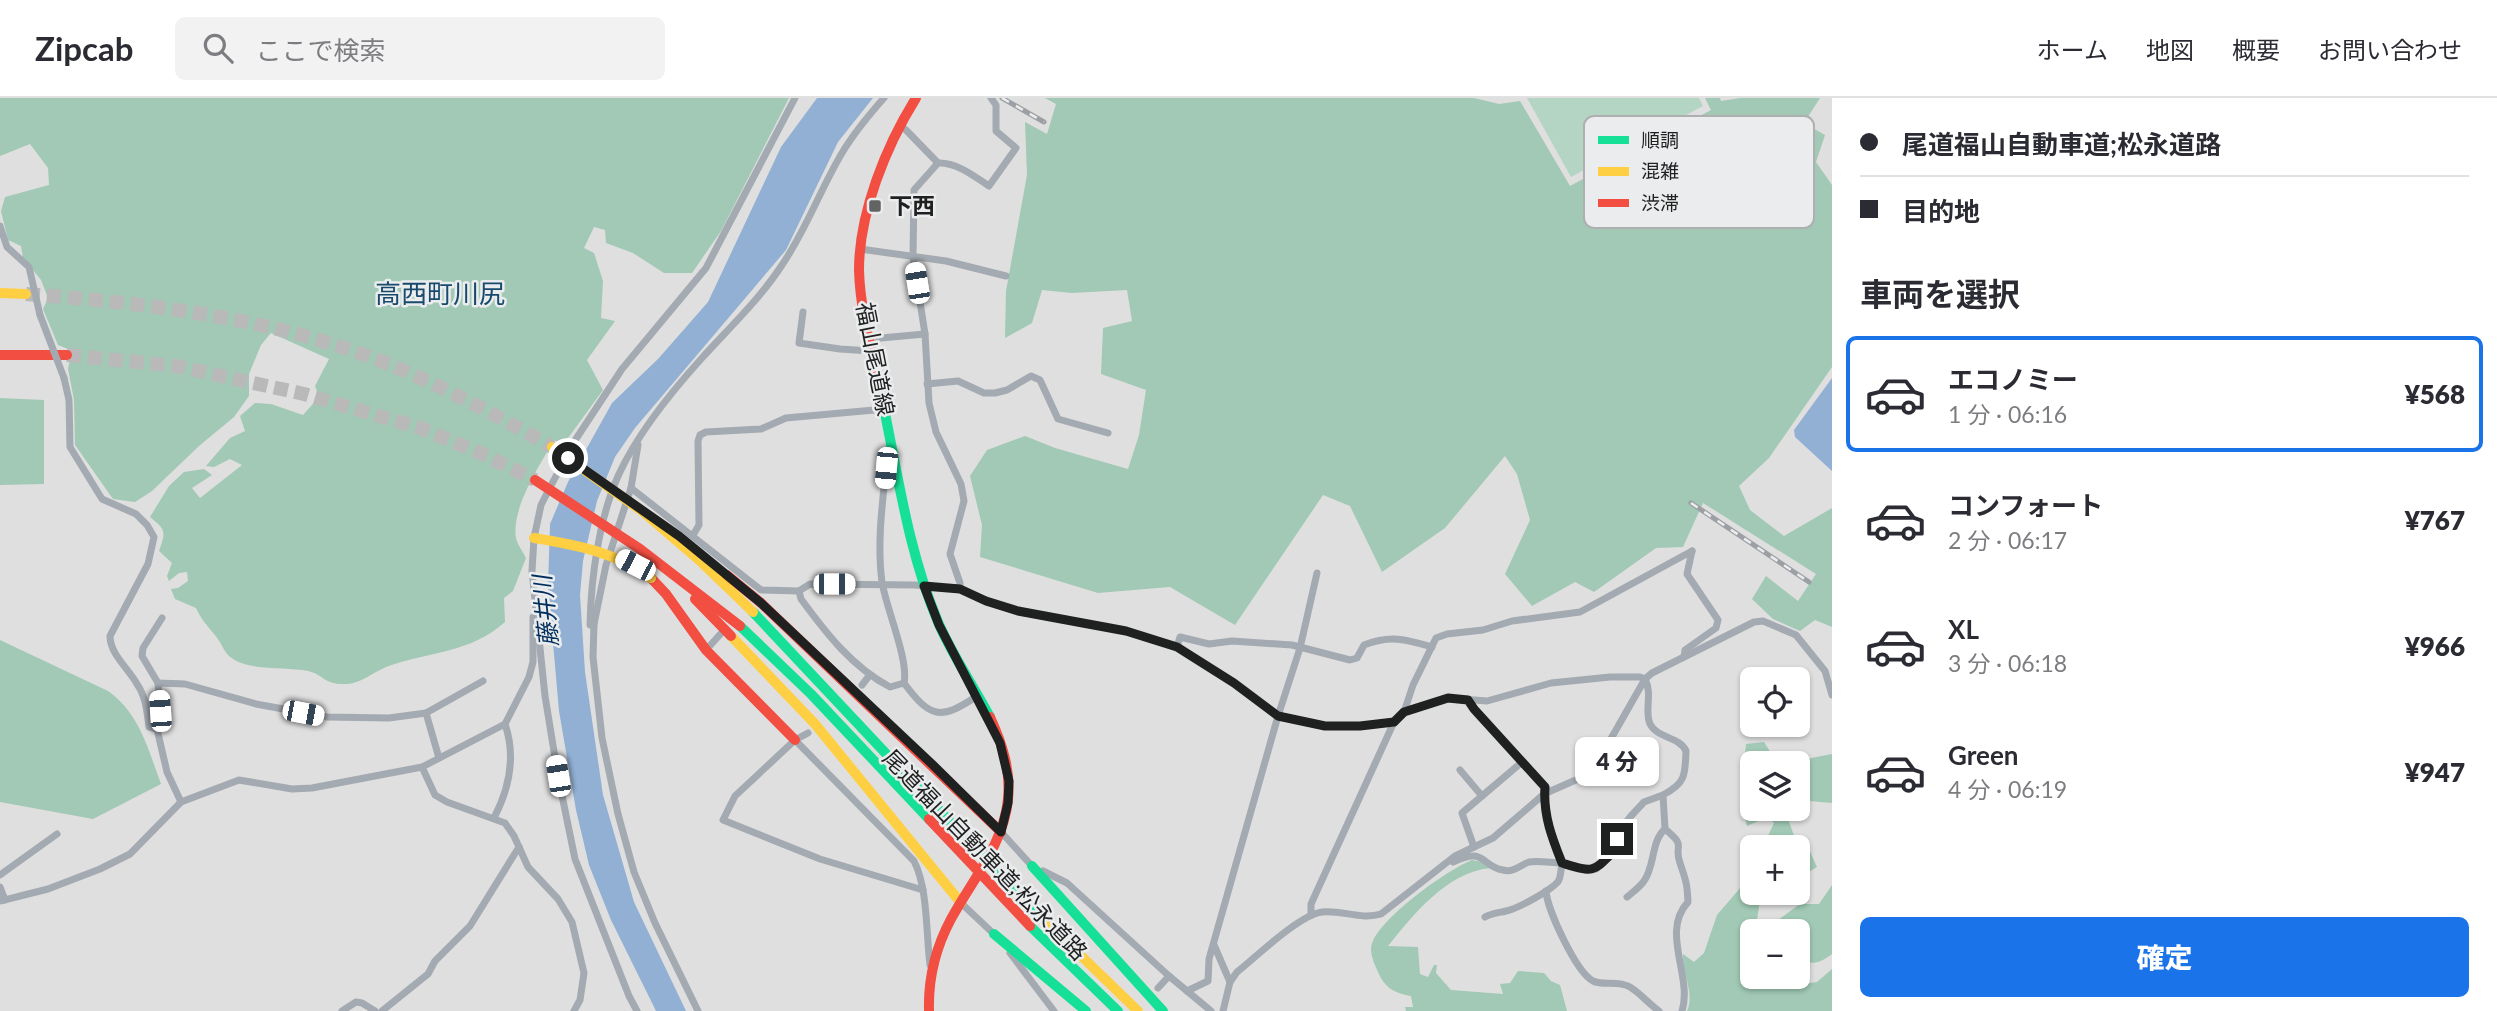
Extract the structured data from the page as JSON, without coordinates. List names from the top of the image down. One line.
{"streets":{"main road":["福山尾道線","尾道福山自動車道;松永道路"]},"districts":["高西町川尻"],"water":["藤井川"],"places":{"transit":["下西"]},"legend":["順調","混雑","渋滞"],"page":{"header":"Zipcab","search":"ここで検索","nav":["ホーム","地図","概要","お問い合わせ"],"banner":["尾道福山自動車道;松永道路","目的地"],"heading":"車両を選択","list":[{"name":"エコノミー","note":"1 分 · 06:16","value":"¥568"},{"name":"コンフォート","note":"2 分 · 06:17","value":"¥767"},{"name":"XL","note":"3 分 · 06:18","value":"¥966"},{"name":"Green","note":"4 分 · 06:19","value":"¥947"}],"map_buttons":["+","−"],"bubble":"4 分","buttons":"確定"}}
